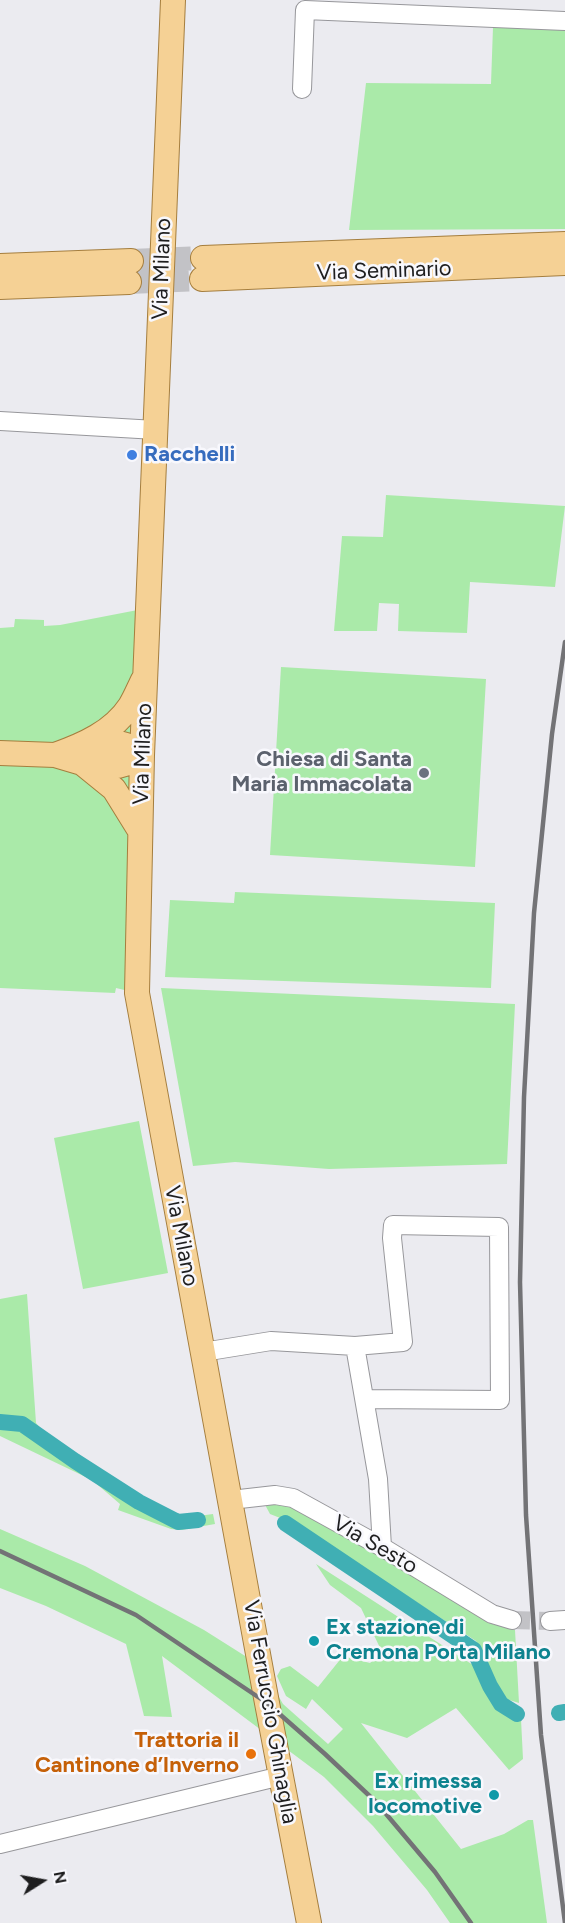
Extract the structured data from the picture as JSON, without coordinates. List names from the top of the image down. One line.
{"streets":{"main road":["Via Milano","Via Seminario","Via Ferruccio Ghinaglia"],"street":["Via Sesto"]},"crossings":[["Via Milano","Via Sesto"],["Via Milano","Via Ferruccio Ghinaglia"],["Via Sesto","Via Ferruccio Ghinaglia"]],"places":["Racchelli","Chiesa di Santa Maria Immacolata","Ex stazione di Cremona Porta Milano","Trattoria il Cantinone d’Inverno","Ex rimessa locomotive"],"north":"right"}
